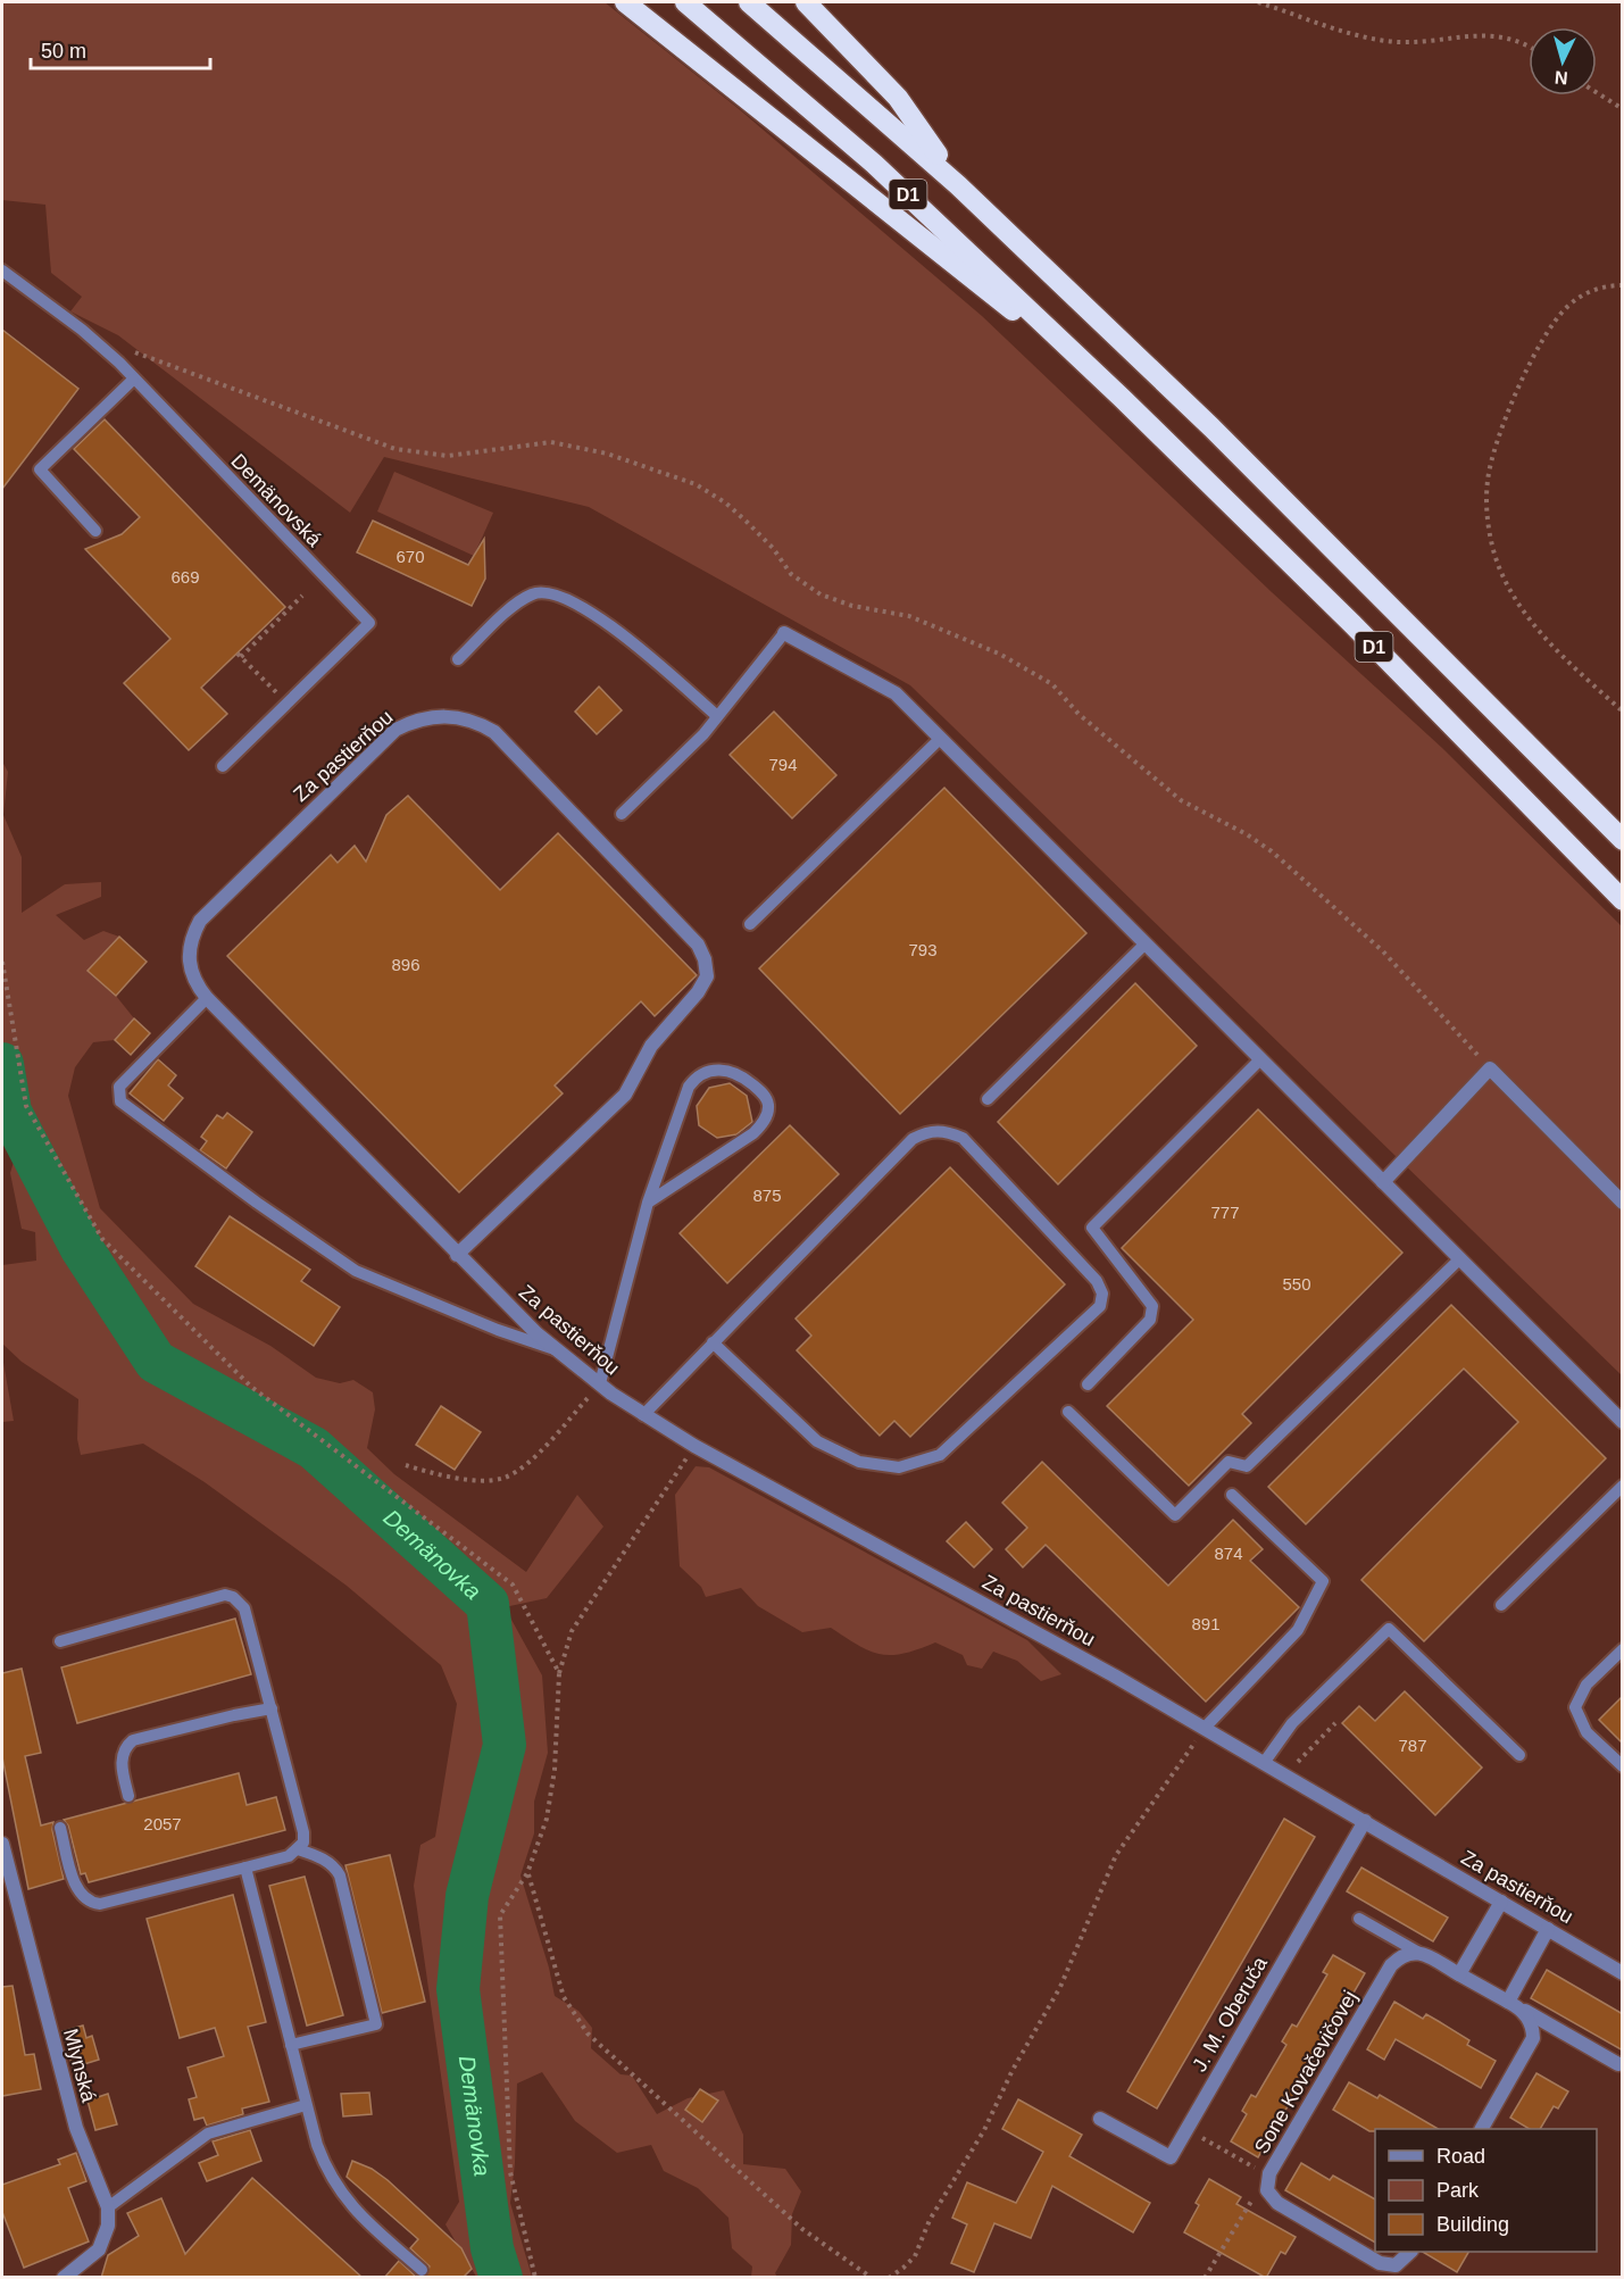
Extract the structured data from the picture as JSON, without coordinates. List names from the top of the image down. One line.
{"streets":{"highway":["D1"],"street":["Za pastierňou","J. M. Oberuča","Mlynská","Sone Kovačevičovej"],"lane":["Demänovská"]},"crossings":[["Za pastierňou","J. M. Oberuča"]],"water":["Demänovka"],"house_numbers":["670","669","794","793","896","875","777","550","874","891","787","2057"],"legend":["Road","Park","Building"],"scale_bar":"50 m","north":"bottom"}
